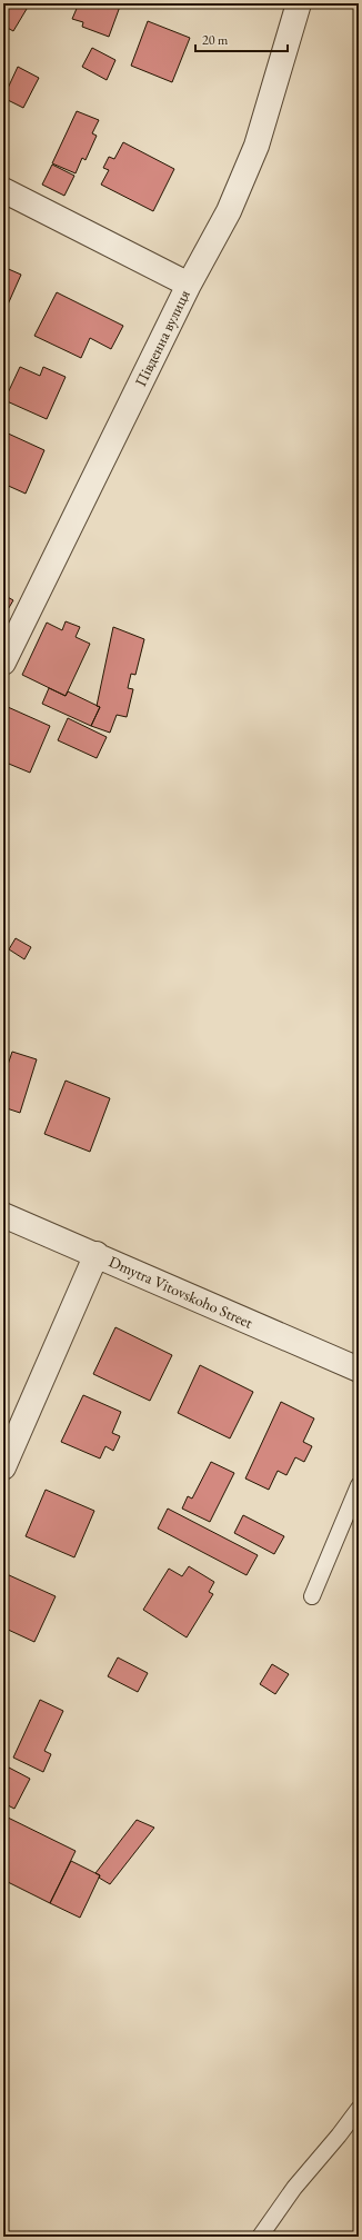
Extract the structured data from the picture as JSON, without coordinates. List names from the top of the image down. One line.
{"streets":{"street":["Південна вулиця","Dmytra Vitovskoho Street"]},"scale_bar":"20 m"}
